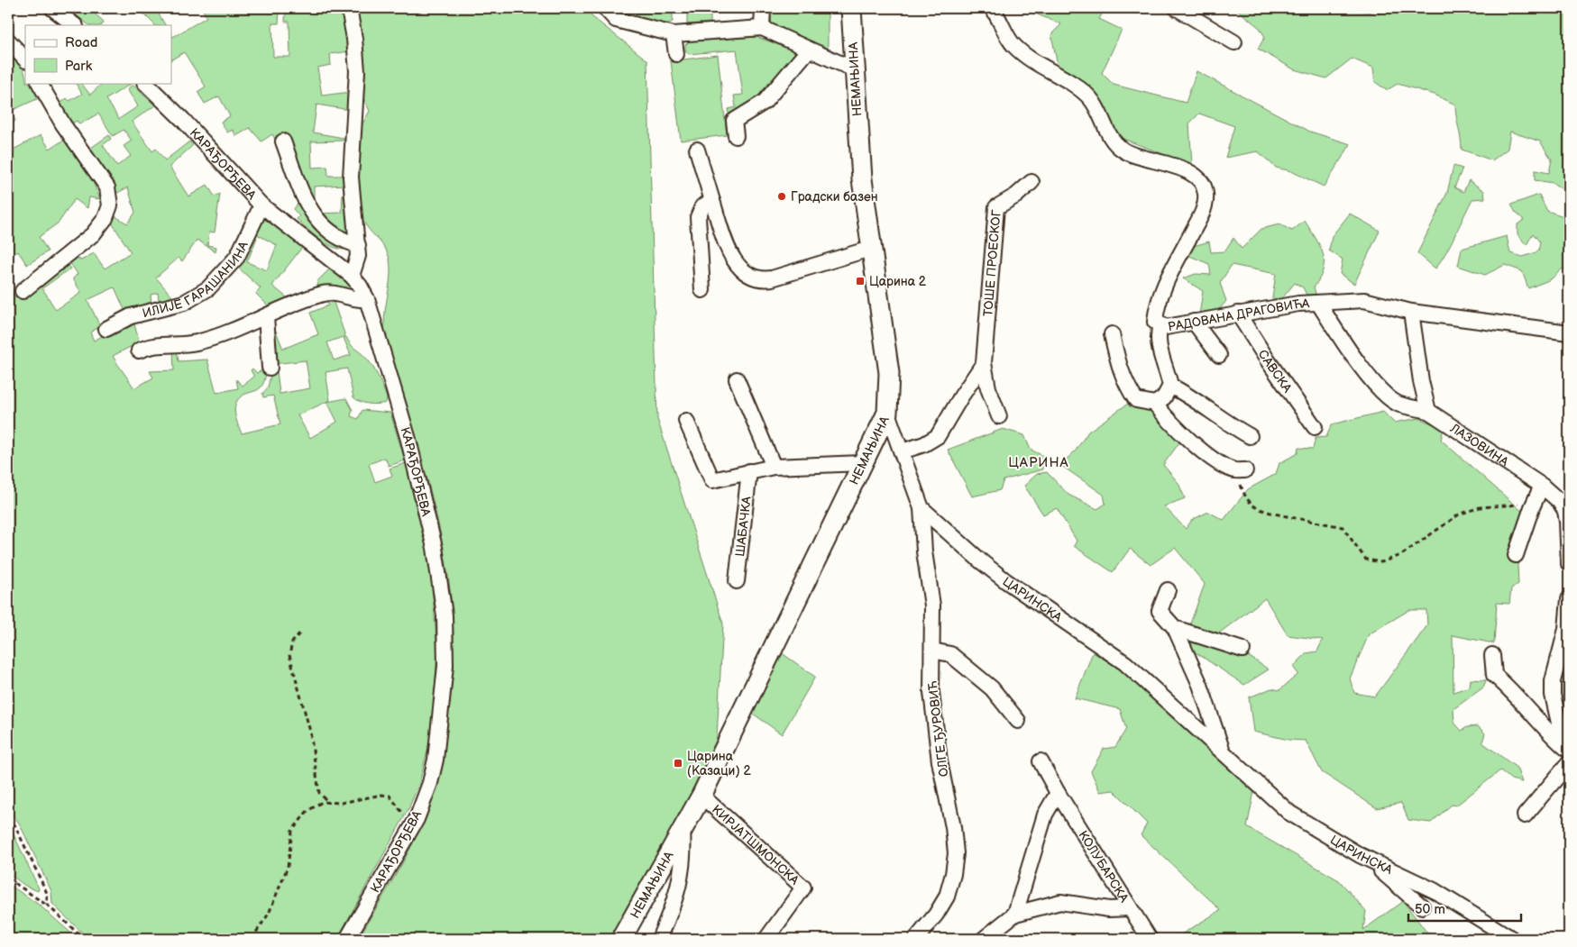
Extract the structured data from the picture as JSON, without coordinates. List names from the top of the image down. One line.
{"streets":{"main road":["НЕМАЊИНА"],"street":["КАРАЂОРЂЕВА","ТОШЕ ПРОЕСКОГ","ИЛИЈЕ ГАРАШАНИНА","РАДОВАНА ДРАГОВИЋА","САВСКА","ЛАЗОВИНА","ШАБАЧКА","ЦАРИНСКА","ОЛГЕ ЂУРОВИЋ","КИРЈАТШМОНСКА","КОЛУБАРСКА"]},"crossings":[["НЕМАЊИНА","ЦАРИНСКА"],["НЕМАЊИНА","КИРЈАТШМОНСКА"],["КАРАЂОРЂЕВА","ИЛИЈЕ ГАРАШАНИНА"],["ТОШЕ ПРОЕСКОГ","ЦАРИНСКА"],["РАДОВАНА ДРАГОВИЋА","САВСКА"],["ЦАРИНСКА","ОЛГЕ ЂУРОВИЋ"]],"districts":["ЦАРИНА"],"places":{"other":["Градски базен"],"transit":["Царина 2","Царина (Казаци) 2"]},"legend":["Road","Park"],"scale_bar":"50 m"}
